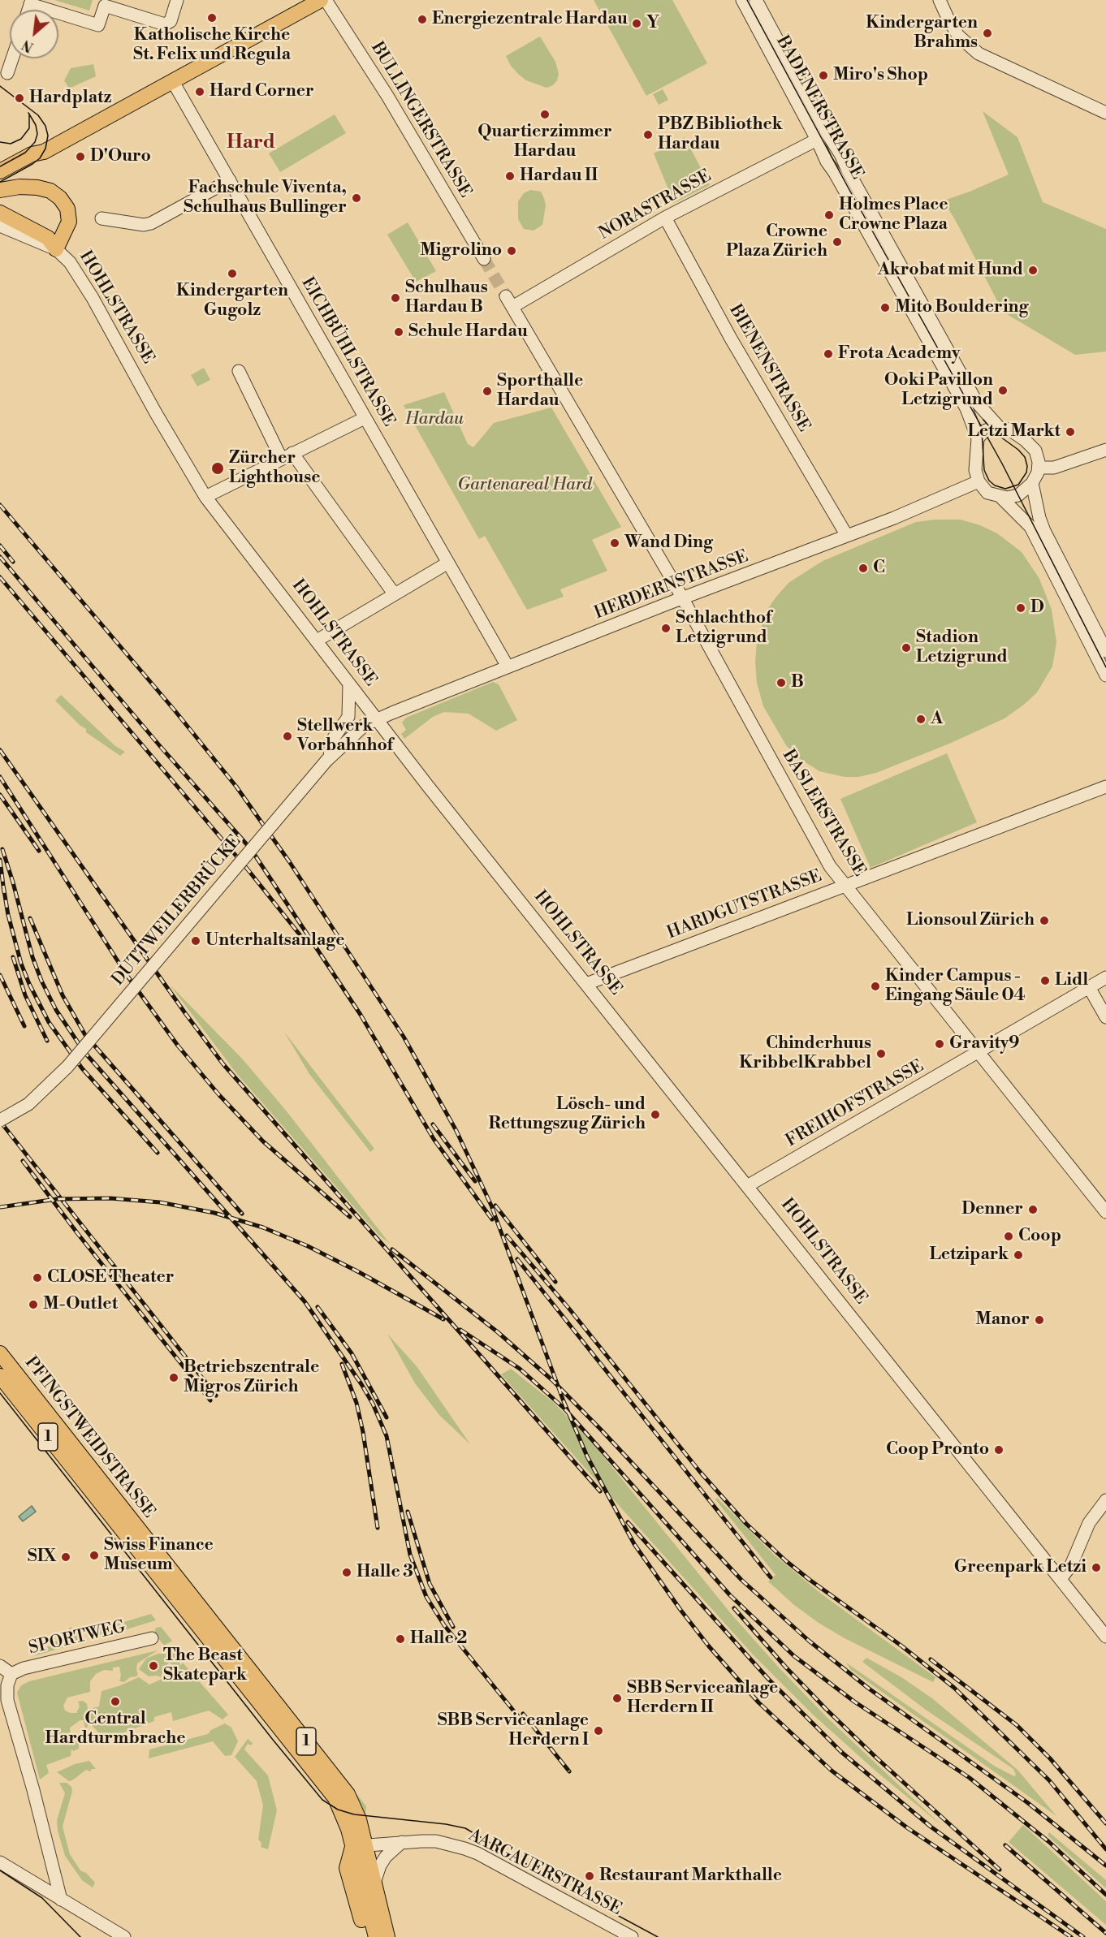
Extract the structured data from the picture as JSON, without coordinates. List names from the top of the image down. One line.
{"streets":{"main road":["HOHLSTRASSE","1","PFINGSTWEIDSTRASSE"],"street":["BADENERSTRASSE","BULLINGERSTRASSE","NORASTRASSE","EICHBÜHLSTRASSE","BIENENSTRASSE","HERDERNSTRASSE","BASLERSTRASSE","HARDGUTSTRASSE","DUTTWEILERBRÜCKE","FREIHOFSTRASSE","SPORTWEG","AARGAUERSTRASSE"]},"crossings":[["BADENERSTRASSE","NORASTRASSE"],["BADENERSTRASSE","HERDERNSTRASSE"],["NORASTRASSE","BIENENSTRASSE"],["NORASTRASSE","HERDERNSTRASSE"],["NORASTRASSE","BASLERSTRASSE"],["HOHLSTRASSE","HERDERNSTRASSE"],["HOHLSTRASSE","HARDGUTSTRASSE"],["HOHLSTRASSE","DUTTWEILERBRÜCKE"],["HOHLSTRASSE","FREIHOFSTRASSE"],["EICHBÜHLSTRASSE","HERDERNSTRASSE"],["BIENENSTRASSE","HERDERNSTRASSE"],["HERDERNSTRASSE","BASLERSTRASSE"],["HERDERNSTRASSE","DUTTWEILERBRÜCKE"],["BASLERSTRASSE","HARDGUTSTRASSE"],["BASLERSTRASSE","FREIHOFSTRASSE"],["1","PFINGSTWEIDSTRASSE"],["1","AARGAUERSTRASSE"],["PFINGSTWEIDSTRASSE","AARGAUERSTRASSE"]],"districts":["Hard"],"parks":["Hardau","Gartenareal Hard"],"places":["Katholische Kirche St. Felix und Regula","Energiezentrale Hardau","Y","Kindergarten Brahms","Miro's Shop","Hard Corner","Hardplatz","Quartierzimmer Hardau","PBZ Bibliothek Hardau","D'Ouro","Hardau II","Fachschule Viventa, Schulhaus Bullinger","Holmes Place Crowne Plaza","Crowne Plaza Zürich","Migrolino","Akrobat mit Hund","Kindergarten Gugolz","Schulhaus Hardau B","Mito Bouldering","Schule Hardau","Frota Academy","Ooki Pavillon Letzigrund","Sporthalle Hardau","Letzi Markt","Zürcher Lighthouse","Wand Ding","C","D","Schlachthof Letzigrund","Stadion Letzigrund","B","A","Stellwerk Vorbahnhof","Lionsoul Zürich","Unterhaltsanlage","Lidl","Kinder Campus - Eingang Säule 04","Gravity9","Chinderhuus KribbelKrabbel","Lösch- und Rettungszug Zürich","Denner","Coop","Letzipark","CLOSE Theater","M-Outlet","Manor","Betriebszentrale Migros Zürich","Coop Pronto","Swiss Finance Museum","SIX","Greenpark Letzi","Halle 3","Halle 2","The Beast Skatepark","SBB Serviceanlage Herdern II","Central Hardturmbrache","SBB Serviceanlage Herdern I","Restaurant Markthalle"],"north":"bottom left"}
